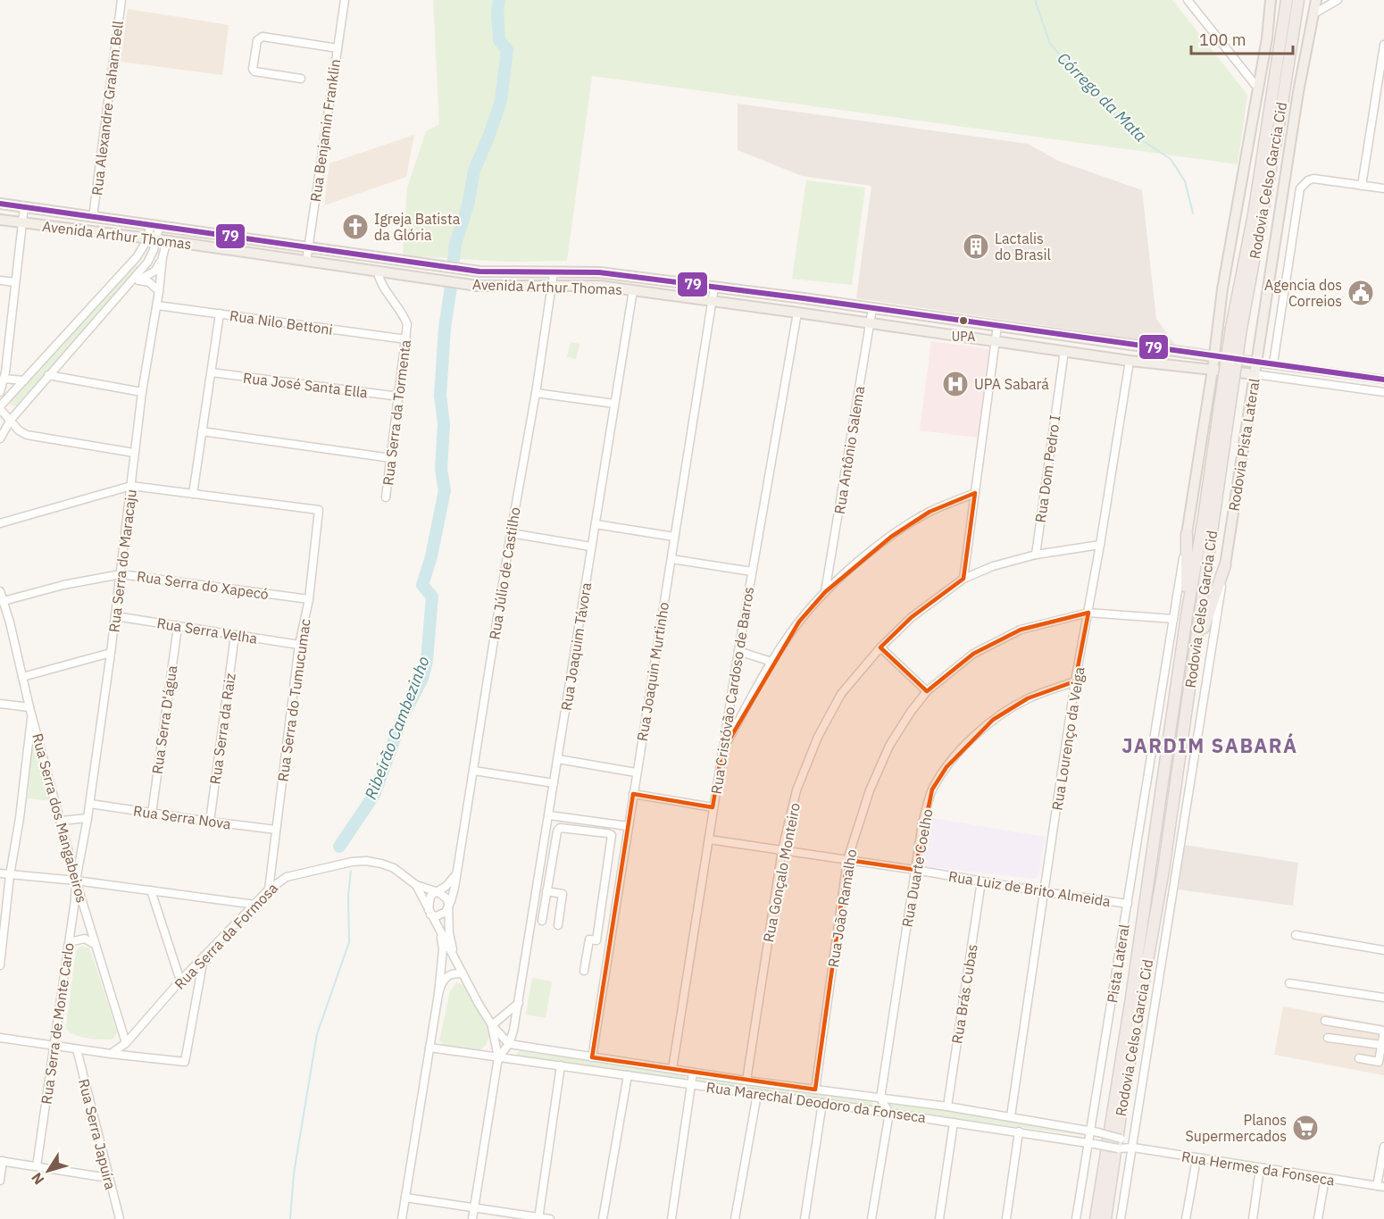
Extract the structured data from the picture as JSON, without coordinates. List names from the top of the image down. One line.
{"streets":{"highway":["Rodovia Celso Garcia Cid"],"main road":["Avenida Arthur Thomas","Rodovia Pista Lateral"],"street":["Rua Alexandre Graham Bell","Rua Benjamin Franklin","Rua Nilo Bettoni","Rua José Santa Ella","Rua Serra da Tormenta","Rua Antônio Salema","Rua Dom Pedro I","Rua Serra do Maracaju","Rua Júlio de Castilho","Rua Serra do Xapecó","Rua Serra Velha","Rua Joaquim Távora","Rua Joaquin Murtinho","Rua Cristóvão Cardoso de Barros","Rua Serra do Tumucumac","Rua Serra D'água","Rua Serra da Raiz","Rua Lourenço da Veiga","Rua Serra Nova","Rua Serra dos Mangabeiros","Rua Duarte Coelho","Rua Gonçalo Monteiro","Rua Luiz de Brito Almeida","Rua João Ramalho","Rua Serra da Formosa","Pista Lateral","Rua Brás Cubas","Rua Serra de Monte Carlo","Rua Marechal Deodoro da Fonseca","Rua Serra Japuíra","Rua Hermes da Fonseca"]},"crossings":[["Rua Alexandre Graham Bell","Avenida Arthur Thomas"],["Rua Benjamin Franklin","Avenida Arthur Thomas"],["Avenida Arthur Thomas","Rua Serra da Tormenta"],["Avenida Arthur Thomas","Rodovia Pista Lateral"],["Avenida Arthur Thomas","Rua Antônio Salema"],["Avenida Arthur Thomas","Rua Dom Pedro I"],["Avenida Arthur Thomas","Rua Serra do Maracaju"],["Avenida Arthur Thomas","Rua Júlio de Castilho"],["Avenida Arthur Thomas","Rua Joaquim Távora"],["Avenida Arthur Thomas","Rua Joaquin Murtinho"],["Avenida Arthur Thomas","Rua Cristóvão Cardoso de Barros"],["Avenida Arthur Thomas","Rua Lourenço da Veiga"],["Rua Nilo Bettoni","Rua Serra da Tormenta"],["Rua Nilo Bettoni","Rua Serra do Maracaju"],["Rua José Santa Ella","Rua Serra da Tormenta"],["Rodovia Pista Lateral","Rua Marechal Deodoro da Fonseca"],["Rodovia Pista Lateral","Rua Hermes da Fonseca"],["Rua Dom Pedro I","Rua Gonçalo Monteiro"],["Rua Serra do Maracaju","Rua Serra do Xapecó"],["Rua Serra do Maracaju","Rua Serra Velha"],["Rua Serra do Maracaju","Rua Serra Nova"],["Rua Serra do Maracaju","Rua Serra dos Mangabeiros"],["Rua Serra do Maracaju","Rua Serra de Monte Carlo"],["Rua Júlio de Castilho","Rua Serra da Formosa"],["Rua Serra do Xapecó","Rua Serra do Tumucumac"],["Rua Serra do Xapecó","Rua Serra dos Mangabeiros"],["Rua Serra Velha","Rua Serra do Tumucumac"],["Rua Serra Velha","Rua Serra D'água"],["Rua Serra Velha","Rua Serra da Raiz"],["Rua Joaquim Távora","Rua Serra da Formosa"],["Rua Joaquim Távora","Rua Marechal Deodoro da Fonseca"],["Rua Cristóvão Cardoso de Barros","Rua Luiz de Brito Almeida"],["Rua Serra do Tumucumac","Rua Serra Nova"],["Rua Serra do Tumucumac","Rua Serra da Formosa"],["Rua Serra D'água","Rua Serra Nova"],["Rua Serra da Raiz","Rua Serra Nova"],["Rua Lourenço da Veiga","Rua Duarte Coelho"],["Rua Lourenço da Veiga","Rua Gonçalo Monteiro"],["Rua Lourenço da Veiga","Rua Luiz de Brito Almeida"],["Rua Lourenço da Veiga","Rua João Ramalho"],["Rua Serra dos Mangabeiros","Rua Serra da Formosa"],["Rua Serra dos Mangabeiros","Rua Serra de Monte Carlo"],["Rua Duarte Coelho","Rua Luiz de Brito Almeida"],["Rua Gonçalo Monteiro","Rua Luiz de Brito Almeida"],["Rua Luiz de Brito Almeida","Rua João Ramalho"],["Rua Luiz de Brito Almeida","Pista Lateral"],["Rua Luiz de Brito Almeida","Rua Brás Cubas"],["Rua João Ramalho","Pista Lateral"],["Rua Serra da Formosa","Rua Marechal Deodoro da Fonseca"],["Pista Lateral","Rua Marechal Deodoro da Fonseca"],["Rua Marechal Deodoro da Fonseca","Rua Hermes da Fonseca"]],"districts":["JARDIM SABARÁ"],"water":["Córrego da Mata","Ribeirão Cambezinho"],"places":{"church":["Igreja Batista da Glória"],"building":["Lactalis do Brasil"],"public building":["Agencia dos Correios"],"other":["UPA"],"hospital":["UPA Sabará"],"supermarket":["Planos Supermercados"]},"lines":["transit line 79"],"scale_bar":"100 m","north":"bottom left"}
